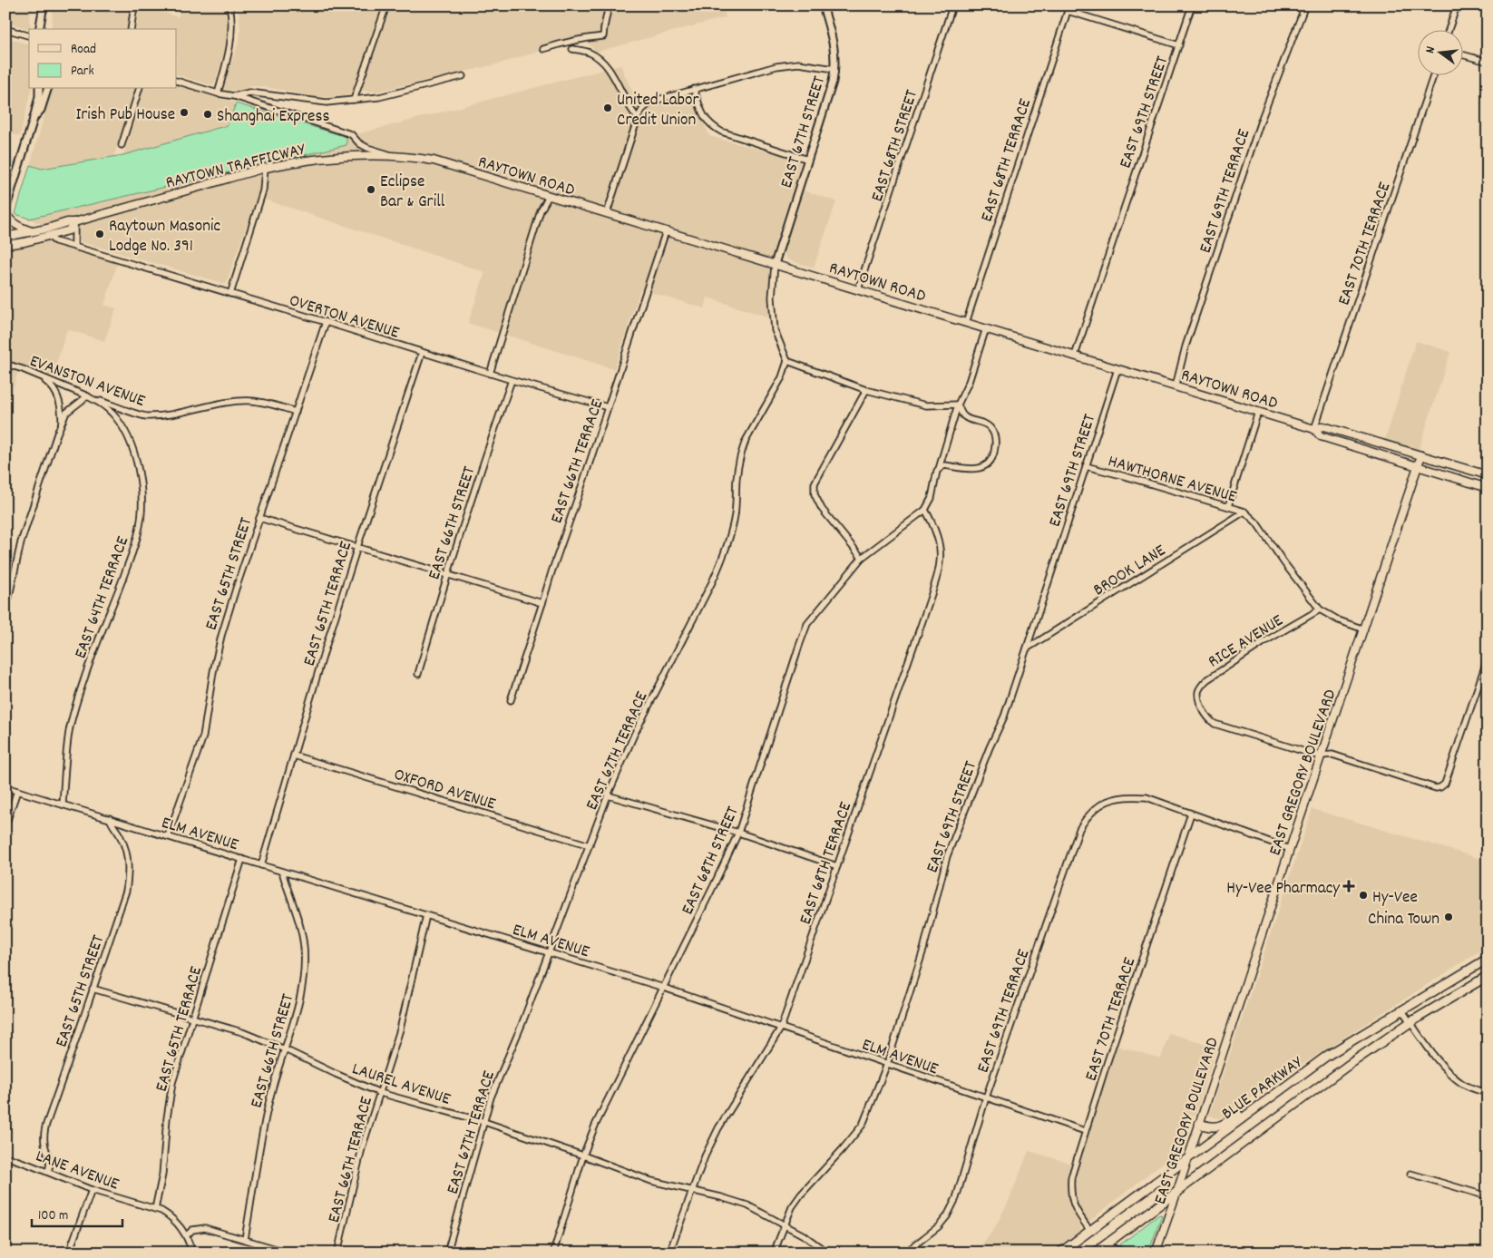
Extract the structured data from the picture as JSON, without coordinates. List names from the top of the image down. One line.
{"streets":{"highway":["BLUE PARKWAY"],"main road":["RAYTOWN TRAFFICWAY","RAYTOWN ROAD","EAST GREGORY BOULEVARD"],"street":["EAST 69TH STREET","EAST 67TH STREET","EAST 68TH STREET","EAST 68TH TERRACE","EAST 69TH TERRACE","EAST 70TH TERRACE","OVERTON AVENUE","EVANSTON AVENUE","EAST 66TH TERRACE","HAWTHORNE AVENUE","EAST 66TH STREET","BROOK LANE","EAST 65TH STREET","EAST 64TH TERRACE","EAST 65TH TERRACE","RICE AVENUE","EAST 67TH TERRACE","OXFORD AVENUE","ELM AVENUE","LAUREL AVENUE","LANE AVENUE"]},"crossings":[["EAST 69TH STREET","RAYTOWN ROAD"],["EAST 69TH STREET","HAWTHORNE AVENUE"],["EAST 69TH STREET","BROOK LANE"],["EAST 69TH STREET","ELM AVENUE"],["EAST 69TH STREET","LAUREL AVENUE"],["EAST 67TH STREET","RAYTOWN ROAD"],["EAST 68TH STREET","EAST 68TH TERRACE"],["EAST 68TH STREET","RAYTOWN ROAD"],["EAST 68TH STREET","ELM AVENUE"],["EAST 68TH STREET","LAUREL AVENUE"],["EAST 68TH TERRACE","RAYTOWN ROAD"],["EAST 68TH TERRACE","ELM AVENUE"],["EAST 68TH TERRACE","LAUREL AVENUE"],["RAYTOWN TRAFFICWAY","RAYTOWN ROAD"],["RAYTOWN TRAFFICWAY","OVERTON AVENUE"],["RAYTOWN ROAD","EAST 69TH TERRACE"],["RAYTOWN ROAD","EAST 70TH TERRACE"],["RAYTOWN ROAD","EAST 66TH TERRACE"],["RAYTOWN ROAD","EAST GREGORY BOULEVARD"],["EAST 69TH TERRACE","EAST 70TH TERRACE"],["EAST 69TH TERRACE","EAST GREGORY BOULEVARD"],["EAST 69TH TERRACE","ELM AVENUE"],["EAST 70TH TERRACE","ELM AVENUE"],["EAST 70TH TERRACE","BLUE PARKWAY"],["OVERTON AVENUE","EAST 66TH TERRACE"],["OVERTON AVENUE","EAST 66TH STREET"],["OVERTON AVENUE","EAST 65TH STREET"],["OVERTON AVENUE","EAST 65TH TERRACE"],["EVANSTON AVENUE","EAST 65TH STREET"],["EVANSTON AVENUE","EAST 64TH TERRACE"],["EAST 66TH TERRACE","ELM AVENUE"],["EAST 66TH TERRACE","LAUREL AVENUE"],["HAWTHORNE AVENUE","BROOK LANE"],["HAWTHORNE AVENUE","RICE AVENUE"],["HAWTHORNE AVENUE","EAST GREGORY BOULEVARD"],["EAST 66TH STREET","ELM AVENUE"],["EAST 66TH STREET","LAUREL AVENUE"],["EAST 65TH STREET","ELM AVENUE"],["EAST 65TH STREET","LAUREL AVENUE"],["EAST 65TH STREET","LANE AVENUE"],["EAST 64TH TERRACE","ELM AVENUE"],["EAST 65TH TERRACE","OXFORD AVENUE"],["EAST 65TH TERRACE","ELM AVENUE"],["EAST 65TH TERRACE","LAUREL AVENUE"],["EAST 65TH TERRACE","LANE AVENUE"],["RICE AVENUE","EAST GREGORY BOULEVARD"],["EAST 67TH TERRACE","OXFORD AVENUE"],["EAST 67TH TERRACE","ELM AVENUE"],["EAST 67TH TERRACE","LAUREL AVENUE"],["EAST GREGORY BOULEVARD","BLUE PARKWAY"]],"places":{"other":["United Labor Credit Union","Irish Pub House","Shanghai Express","Eclipse Bar & Grill","Raytown Masonic Lodge No. 391","Hy-Vee","China Town"],"health":["Hy-Vee Pharmacy"]},"legend":["Road","Park"],"scale_bar":"100 m","north":"left"}
